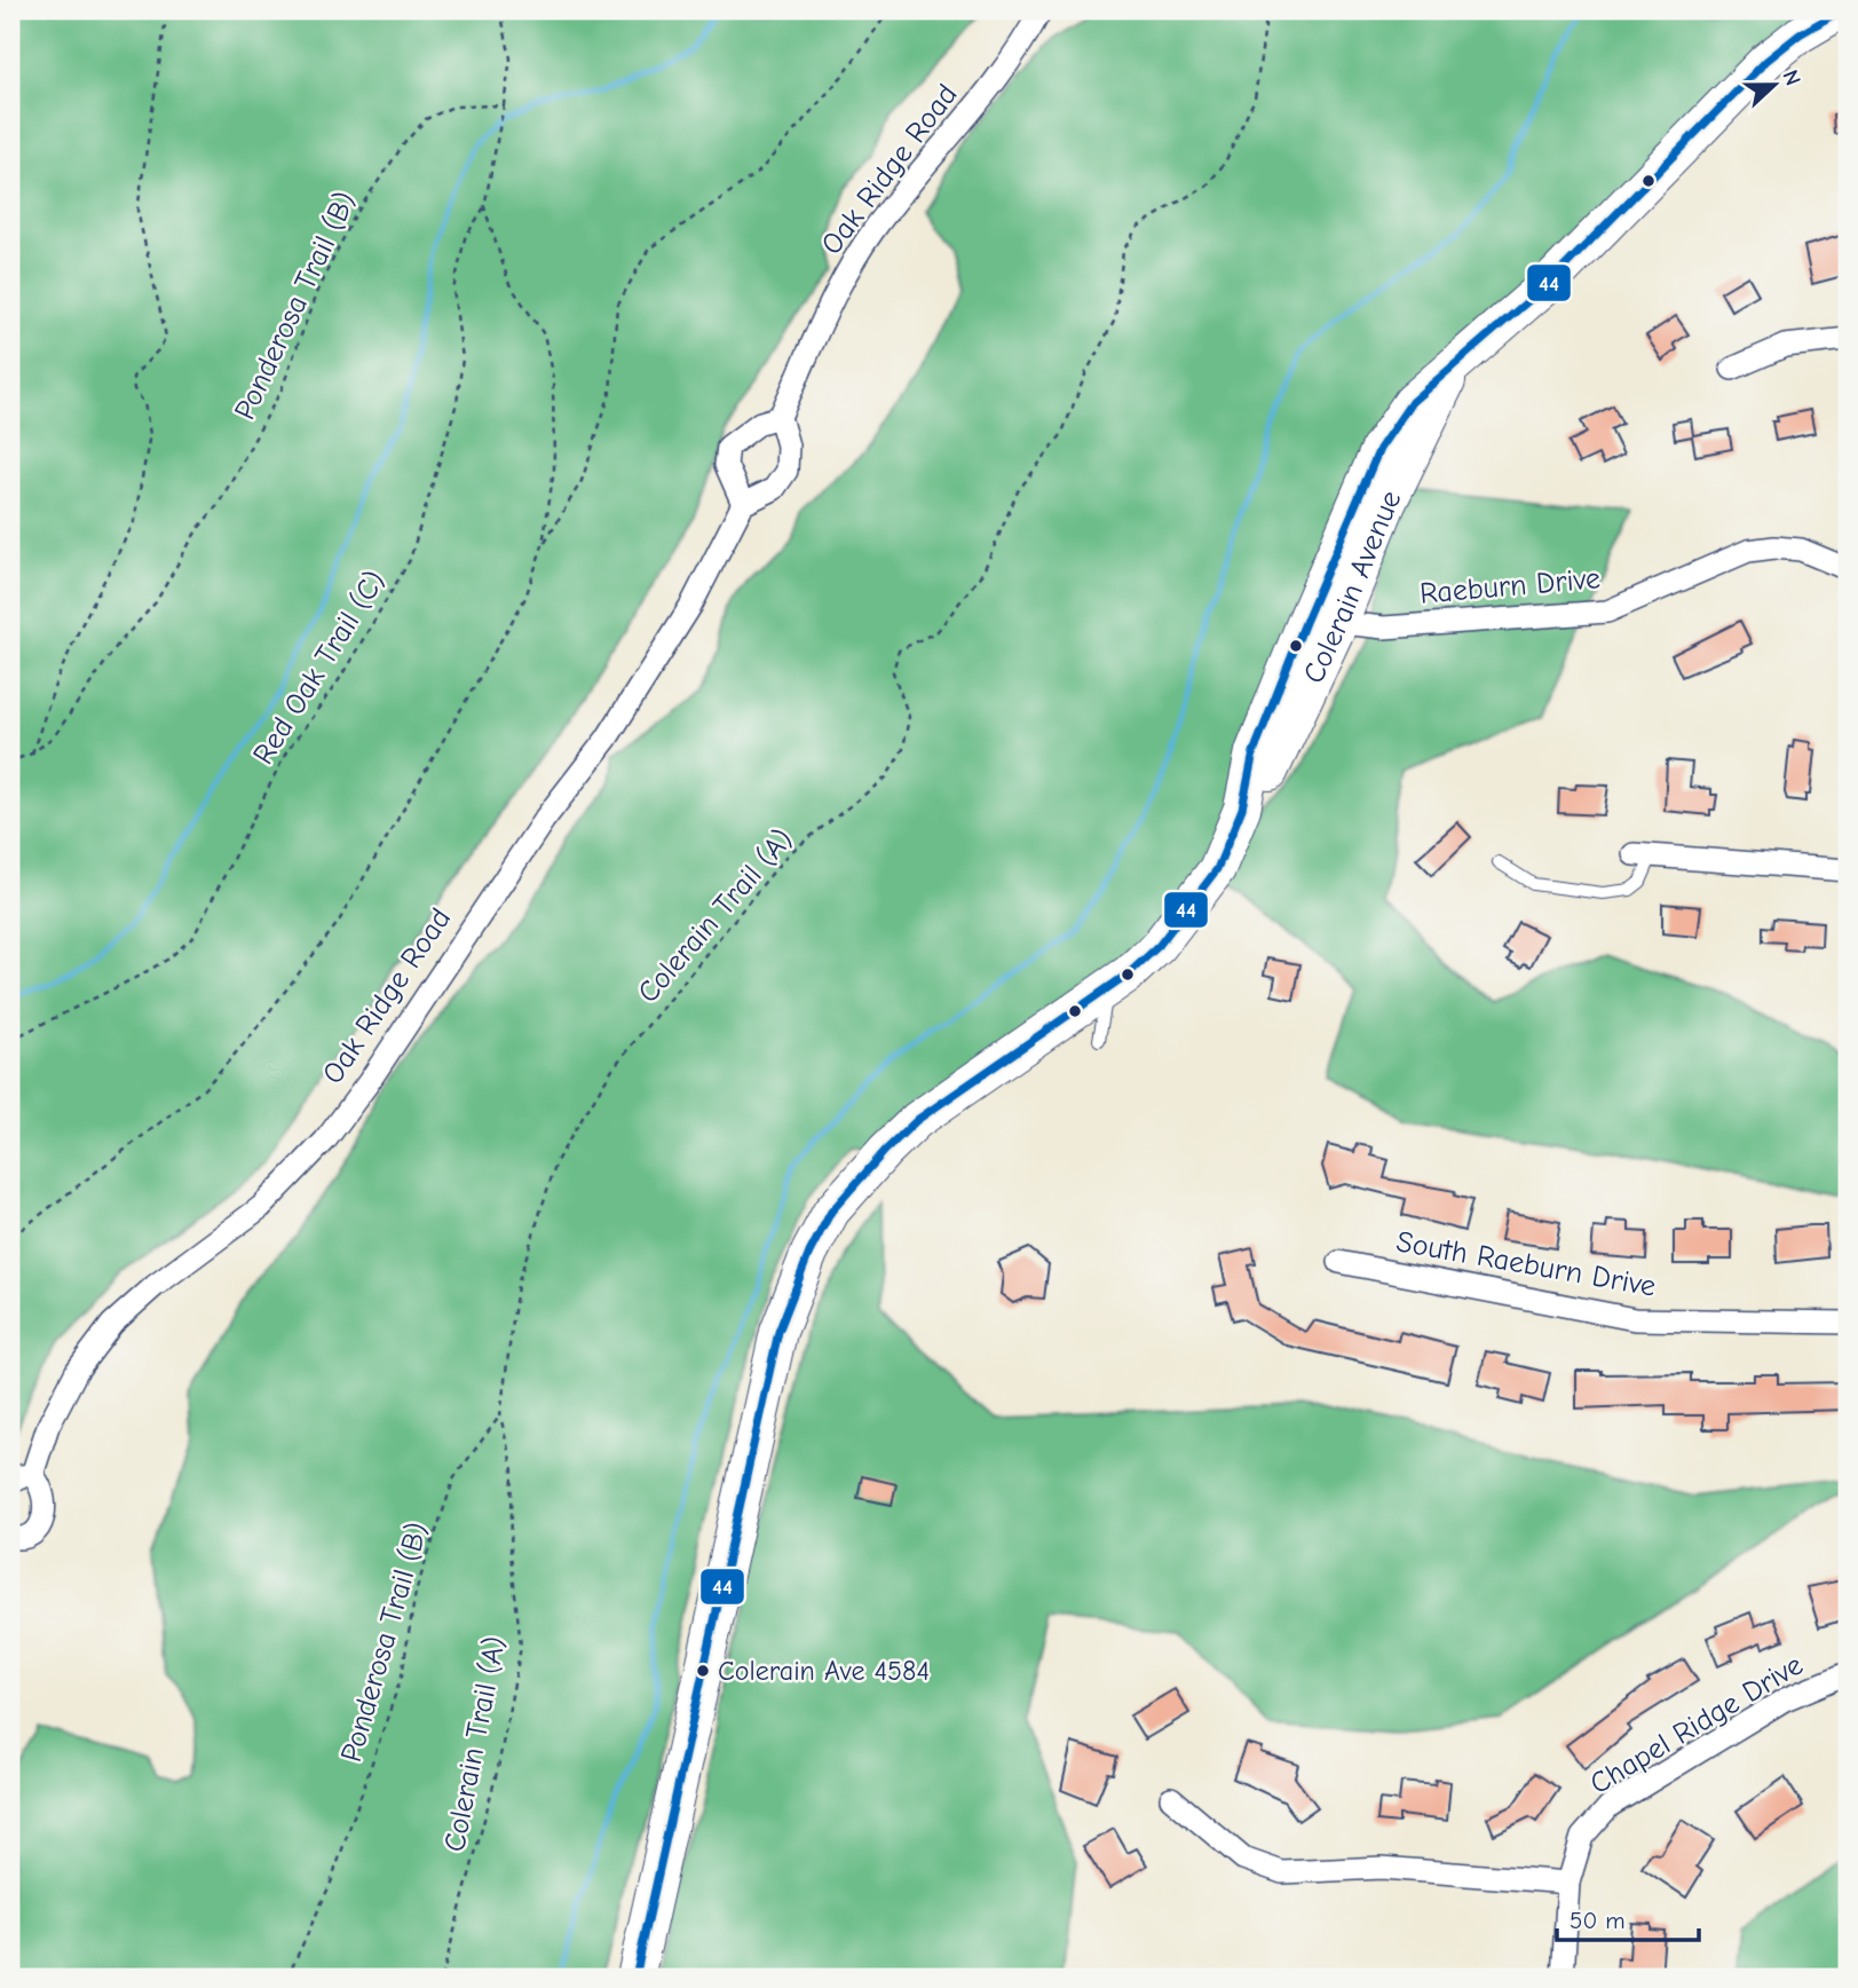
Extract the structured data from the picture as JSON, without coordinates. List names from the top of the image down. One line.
{"streets":{"main road":["Colerain Avenue"],"street":["Oak Ridge Road","Raeburn Drive","South Raeburn Drive","Chapel Ridge Drive"],"path":["Ponderosa Trail (B)","Red Oak Trail (C)","Colerain Trail (A)"]},"crossings":[["Ponderosa Trail (B)","Colerain Trail (A)"],["Raeburn Drive","Colerain Avenue"]],"places":["Colerain Ave 4584"],"lines":["transit line 44"],"scale_bar":"50 m","north":"right"}
